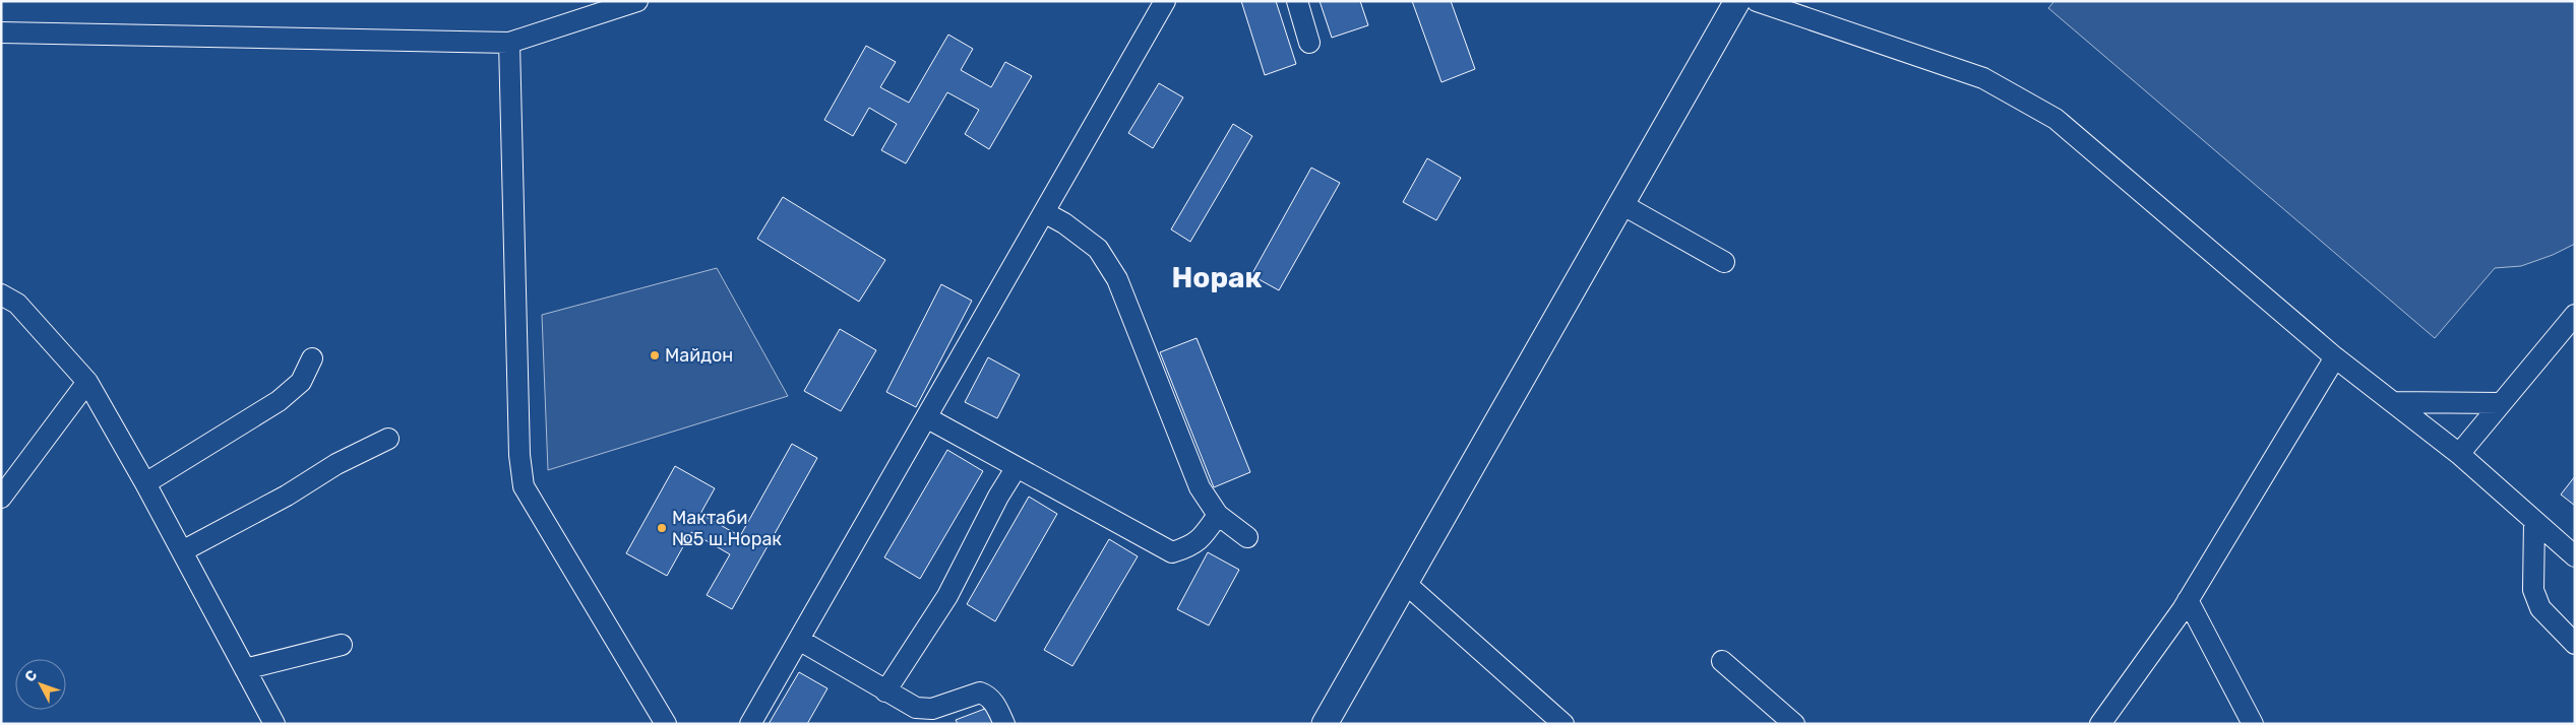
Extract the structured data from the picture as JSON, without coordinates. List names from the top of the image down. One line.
{"districts":["Норак"],"places":["Майдон","Мактаби №5 ш.Норак"],"north":"top left"}
